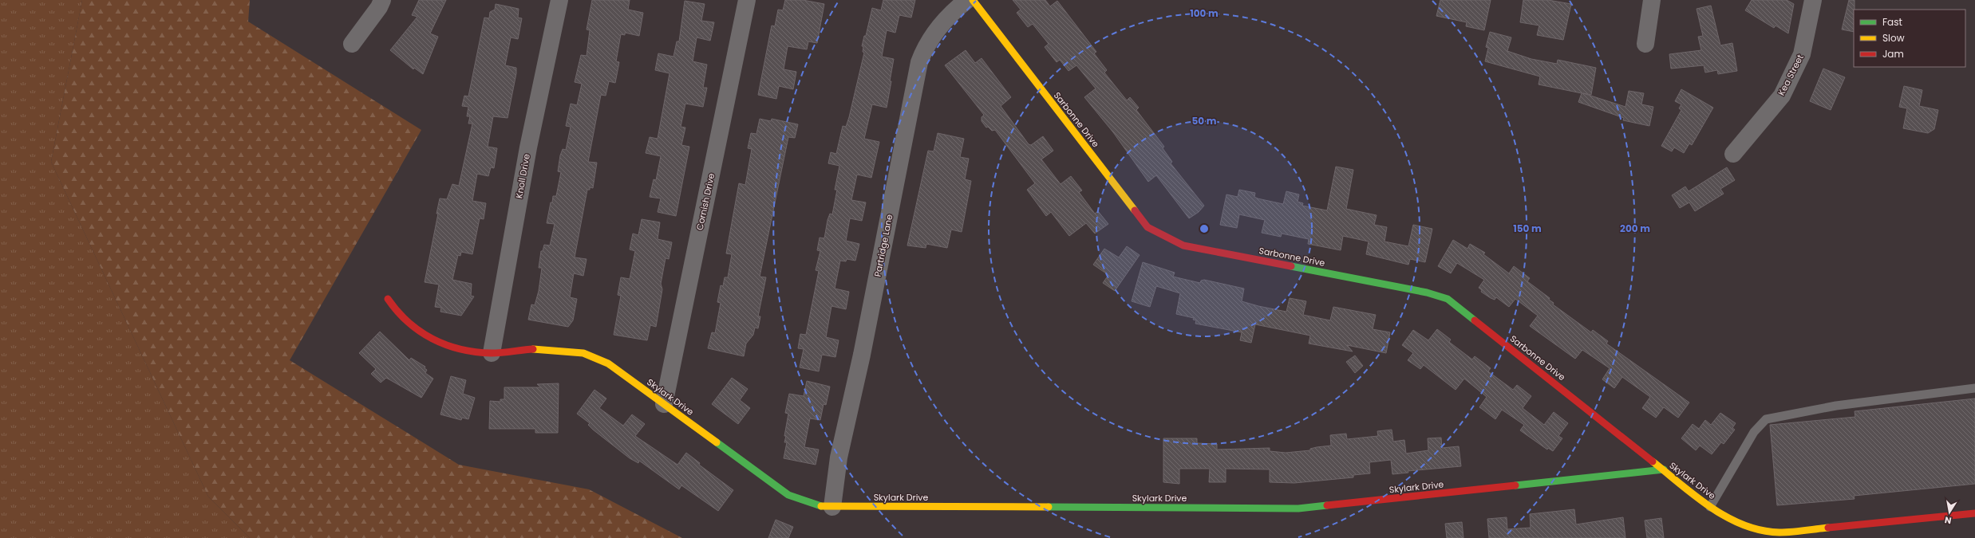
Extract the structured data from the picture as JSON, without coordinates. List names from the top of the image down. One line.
{"streets":{"street":["Kea Street","Sarbonne Drive","Knoll Drive","Cornish Drive","Partridge Lane","Skylark Drive"]},"crossings":[["Sarbonne Drive","Skylark Drive"],["Knoll Drive","Skylark Drive"],["Cornish Drive","Skylark Drive"],["Partridge Lane","Skylark Drive"]],"legend":["Fast","Slow","Jam"],"north":"bottom","rings":["100 m","50 m","150 m","200 m"]}
